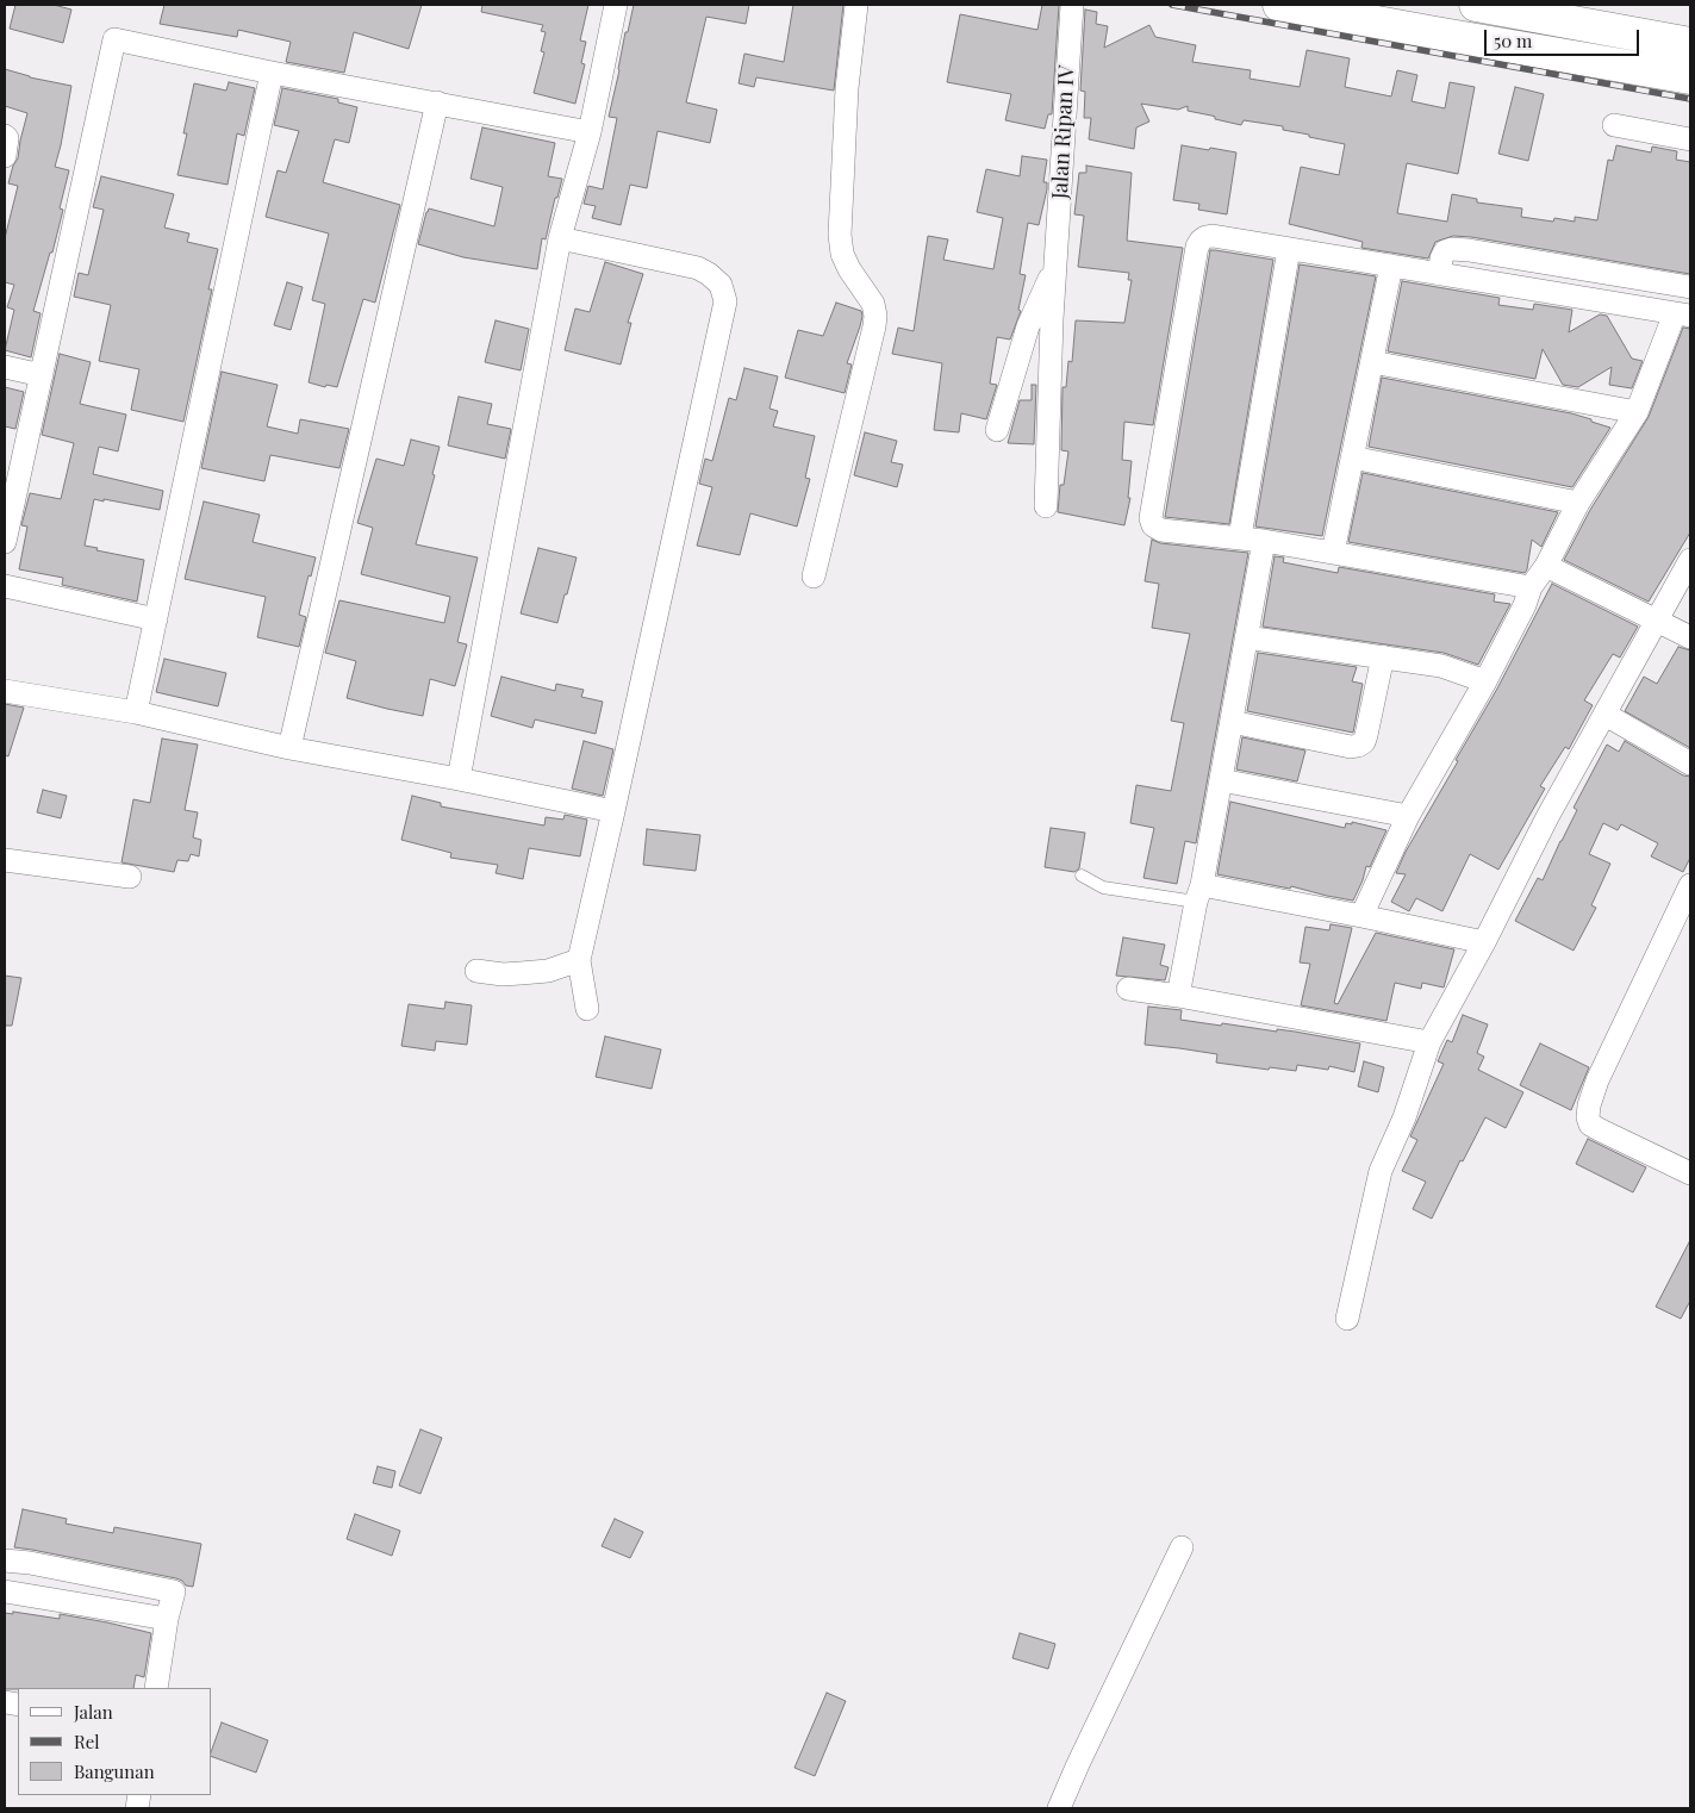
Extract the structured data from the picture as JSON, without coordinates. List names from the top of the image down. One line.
{"streets":{"street":["Jalan Ripan IV"]},"legend":["Jalan","Rel","Bangunan"],"scale_bar":"50 m"}
